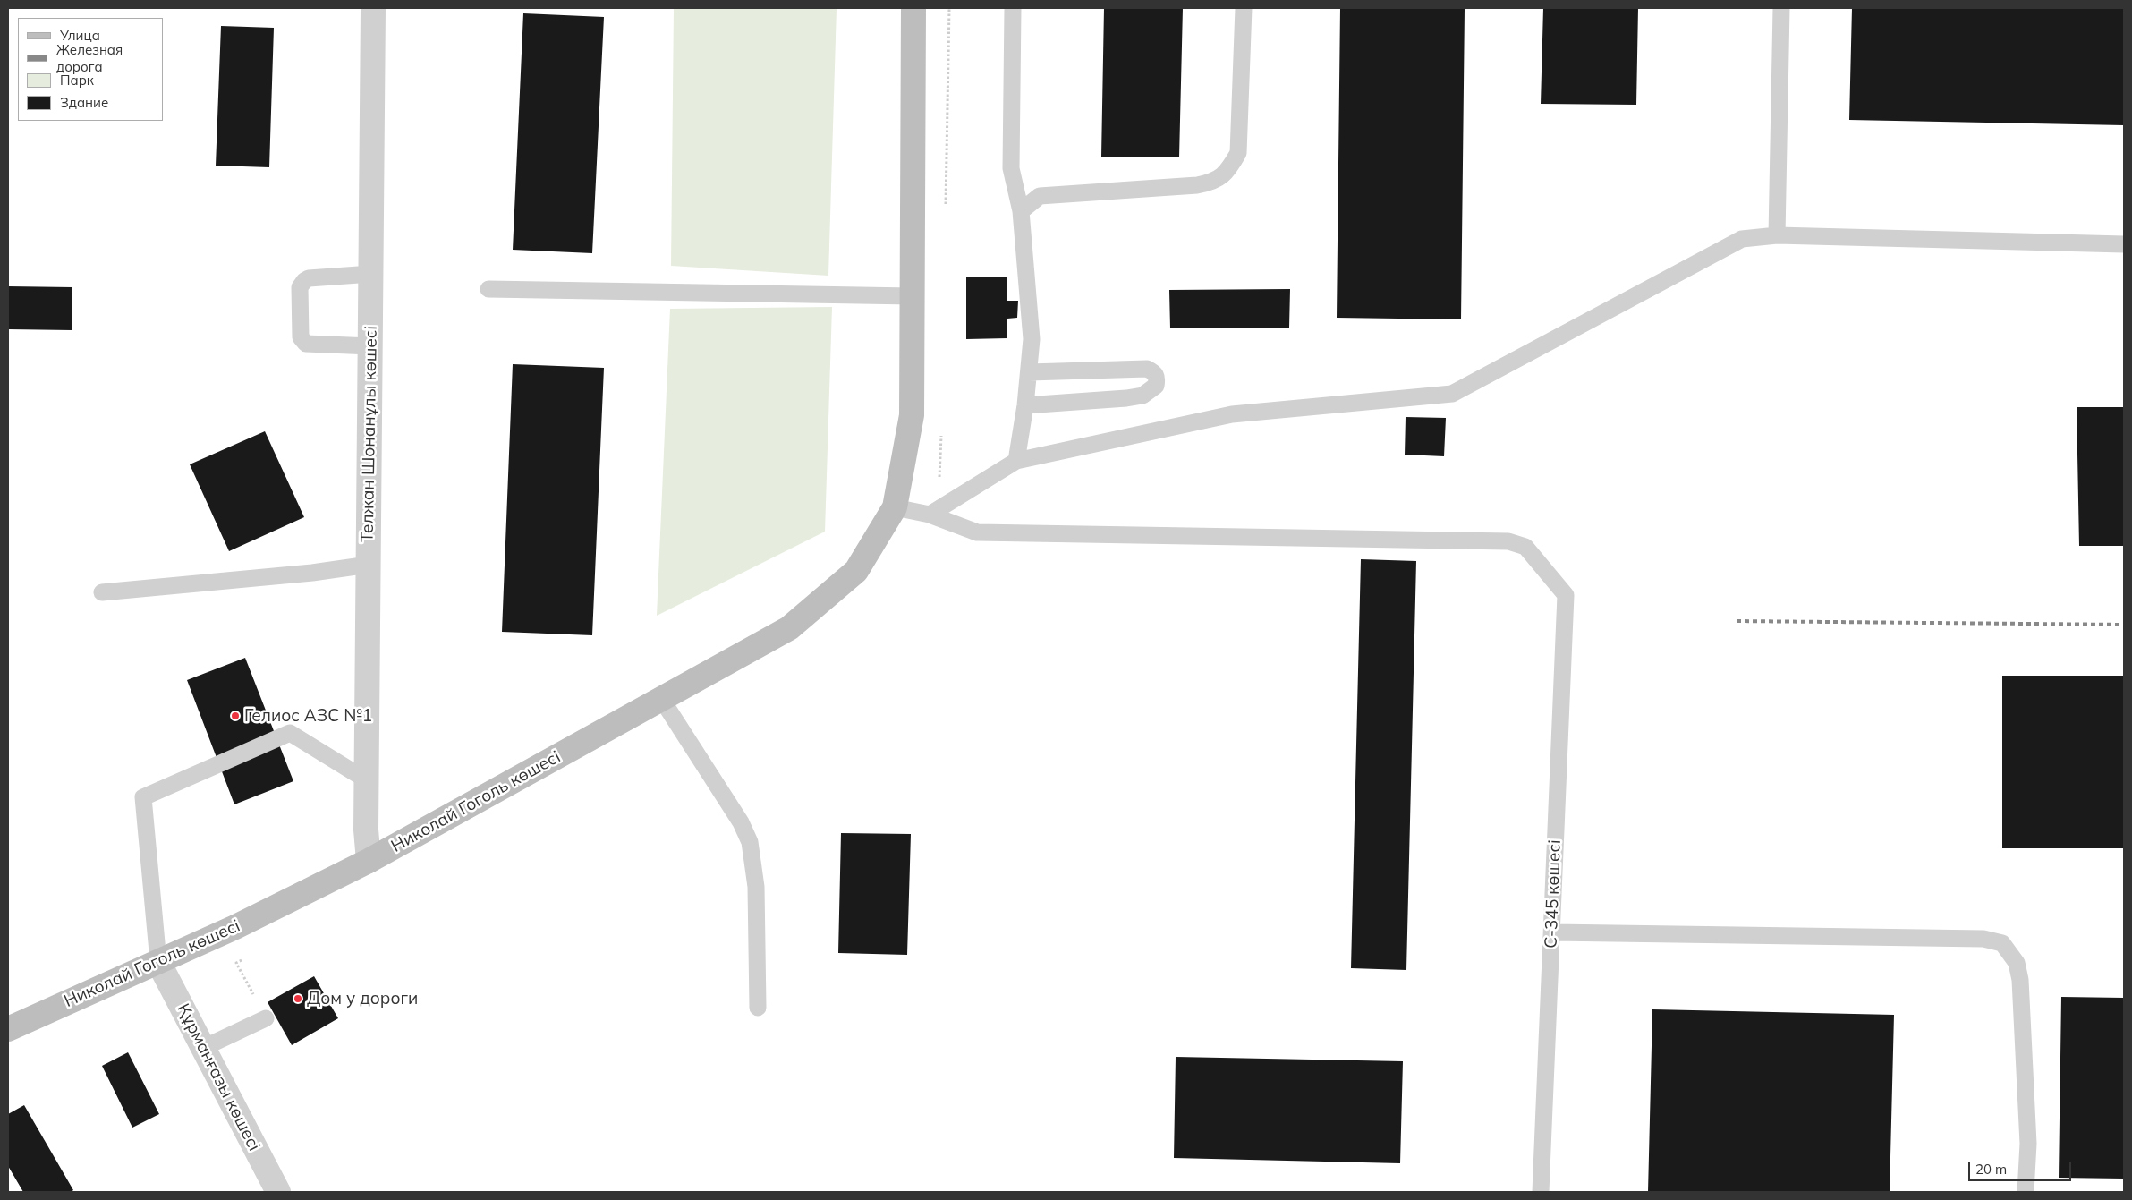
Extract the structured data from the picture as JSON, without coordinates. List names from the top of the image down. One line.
{"streets":{"main road":["Николай Гоголь көшесі"],"street":["Телжан Шонанұлы көшесі","Құрманғазы көшесі"],"lane":["С-345 көшесі"]},"crossings":[["Телжан Шонанұлы көшесі","Николай Гоголь көшесі"],["Николай Гоголь көшесі","Құрманғазы көшесі"]],"places":["Гелиос АЗС №1","Дом у дороги"],"legend":["Улица","Железная дорога","Парк","Здание"],"scale_bar":"20 m"}
